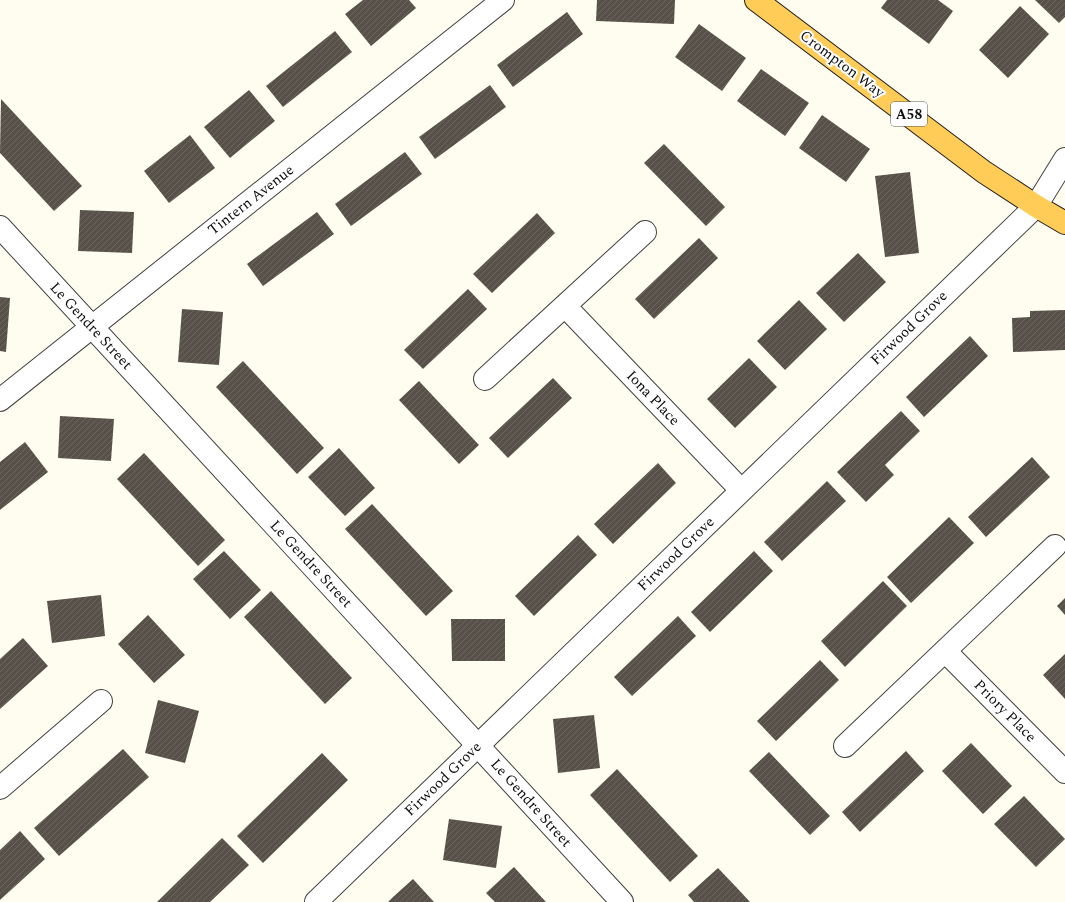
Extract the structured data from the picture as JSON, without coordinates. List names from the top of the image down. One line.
{"streets":{"highway":["Crompton Way","A58"],"street":["Tintern Avenue","Le Gendre Street","Firwood Grove","Iona Place","Priory Place"]},"crossings":[["Crompton Way","Firwood Grove"],["Tintern Avenue","Le Gendre Street"],["Le Gendre Street","Firwood Grove"],["Firwood Grove","Iona Place"]]}
